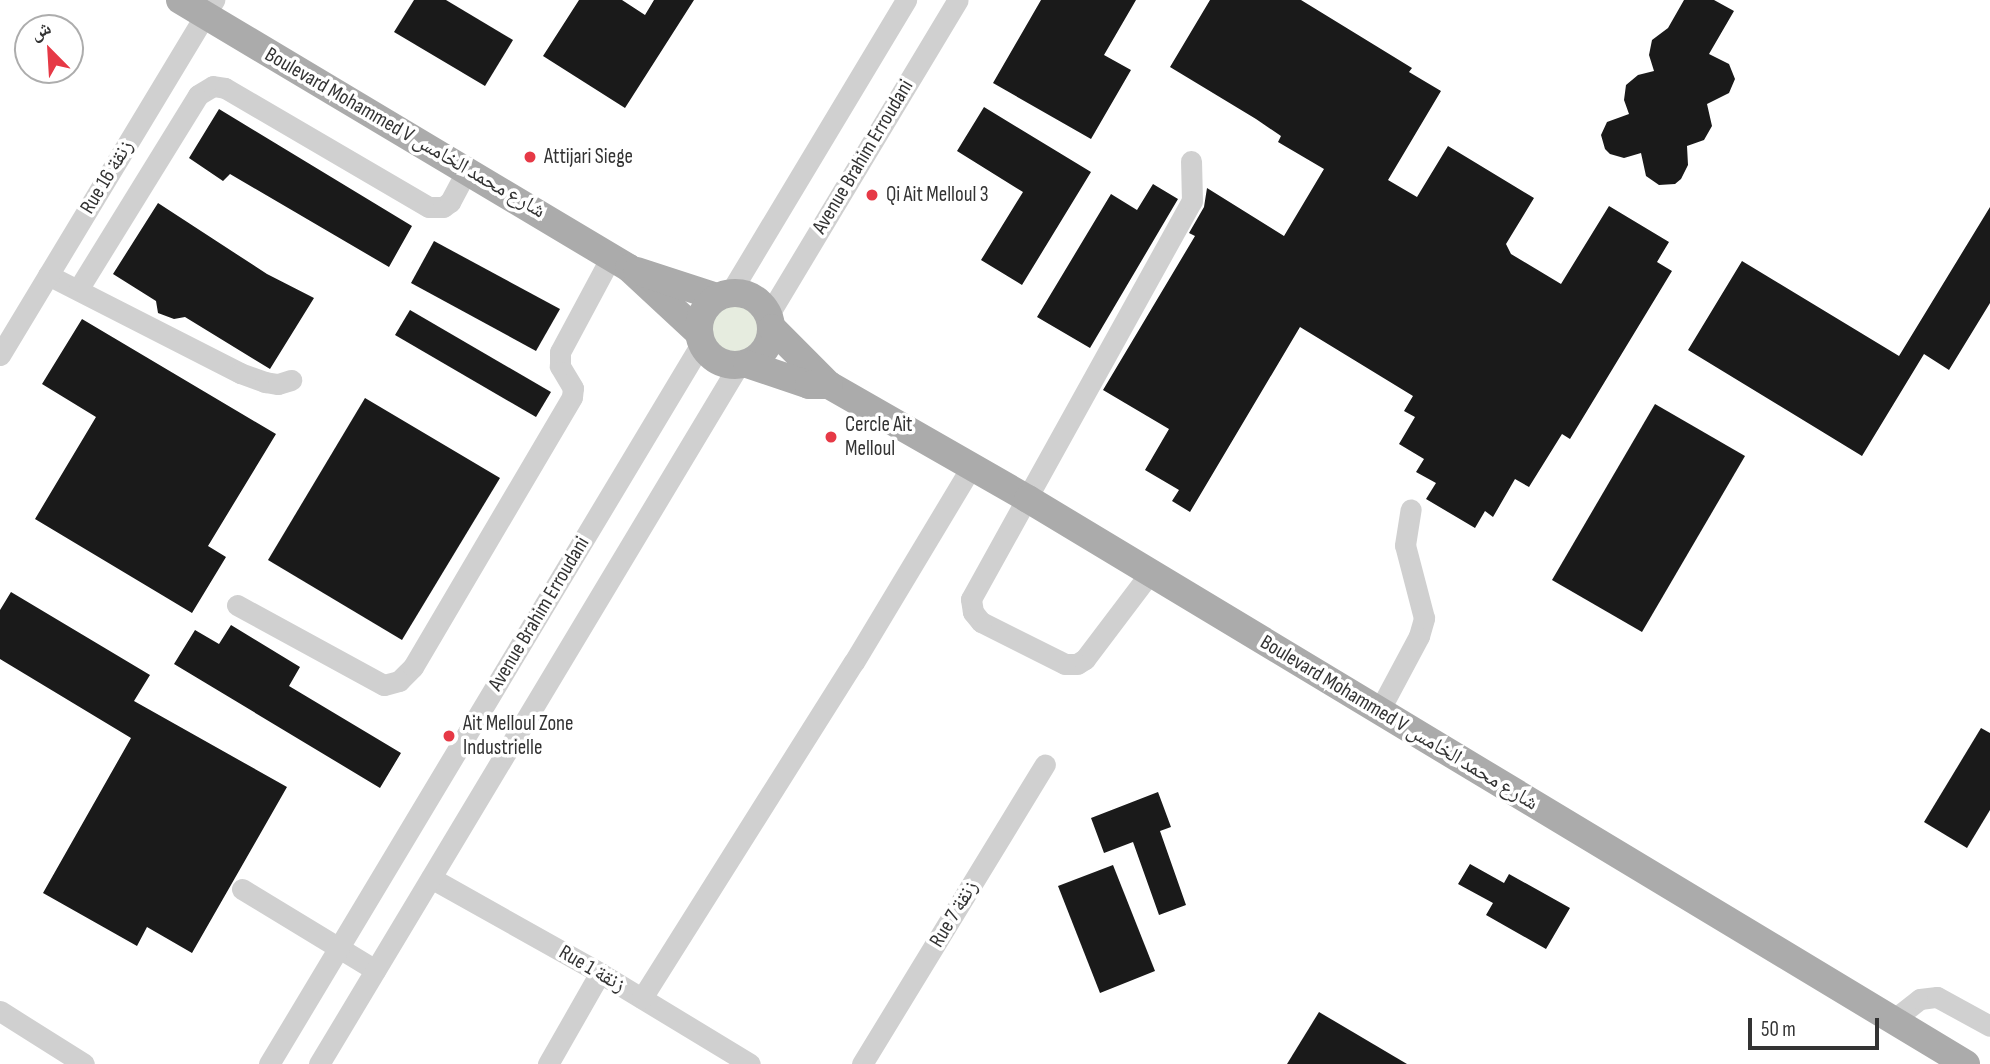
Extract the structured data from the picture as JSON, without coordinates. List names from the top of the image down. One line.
{"streets":{"main road":["Boulevard Mohammed V شارع محمد الخامس"],"street":["Avenue Brahim Erroudani","Rue 16 زنقة","Rue 7 زنقة","Rue 1 زنقة"]},"crossings":[["Boulevard Mohammed V شارع محمد الخامس","Avenue Brahim Erroudani"],["Boulevard Mohammed V شارع محمد الخامس","Rue 16 زنقة"]],"places":["Attijari Siege","Qi Ait Melloul 3","Cercle Ait Melloul","Ait Melloul Zone Industrielle"],"scale_bar":"50 m","north":"top left"}
